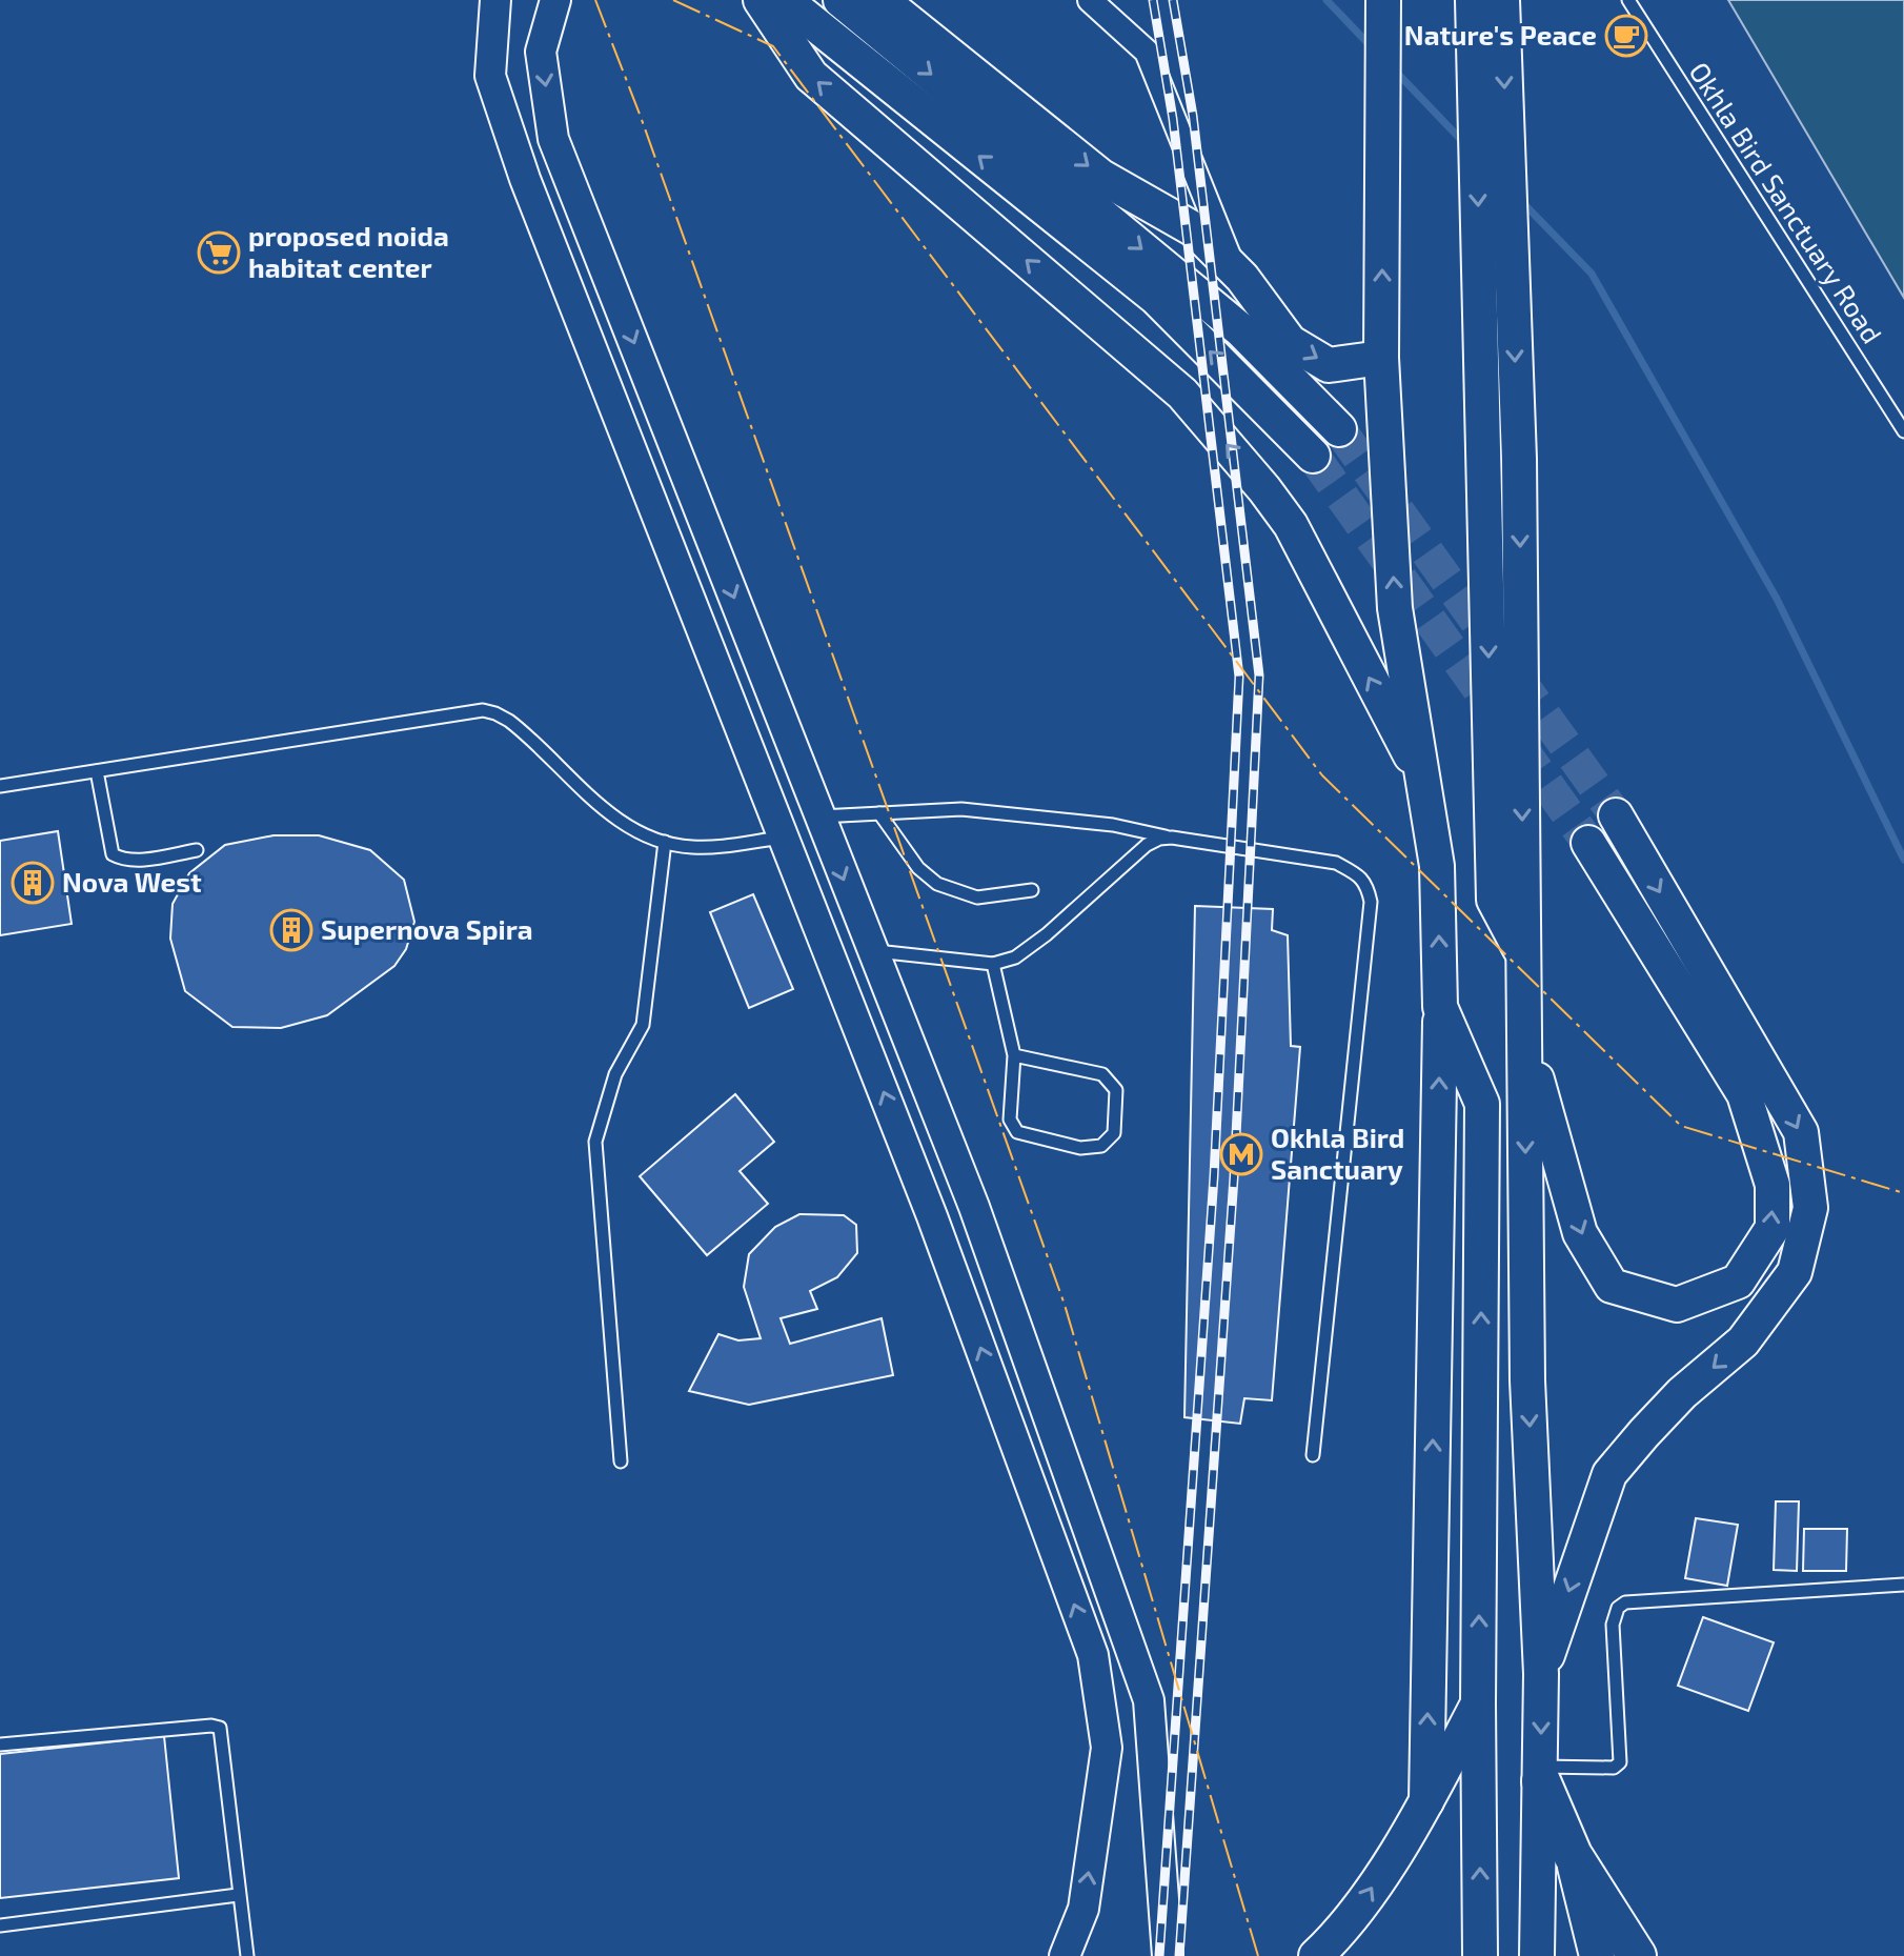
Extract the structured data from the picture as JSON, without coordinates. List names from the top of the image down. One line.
{"streets":{"lane":["Okhla Bird Sanctuary Road"]},"places":{"cafe":["Nature's Peace"],"supermarket":["proposed noida habitat center"],"building":["Nova West","Supernova Spira"],"metro station":["Okhla Bird Sanctuary"]}}
